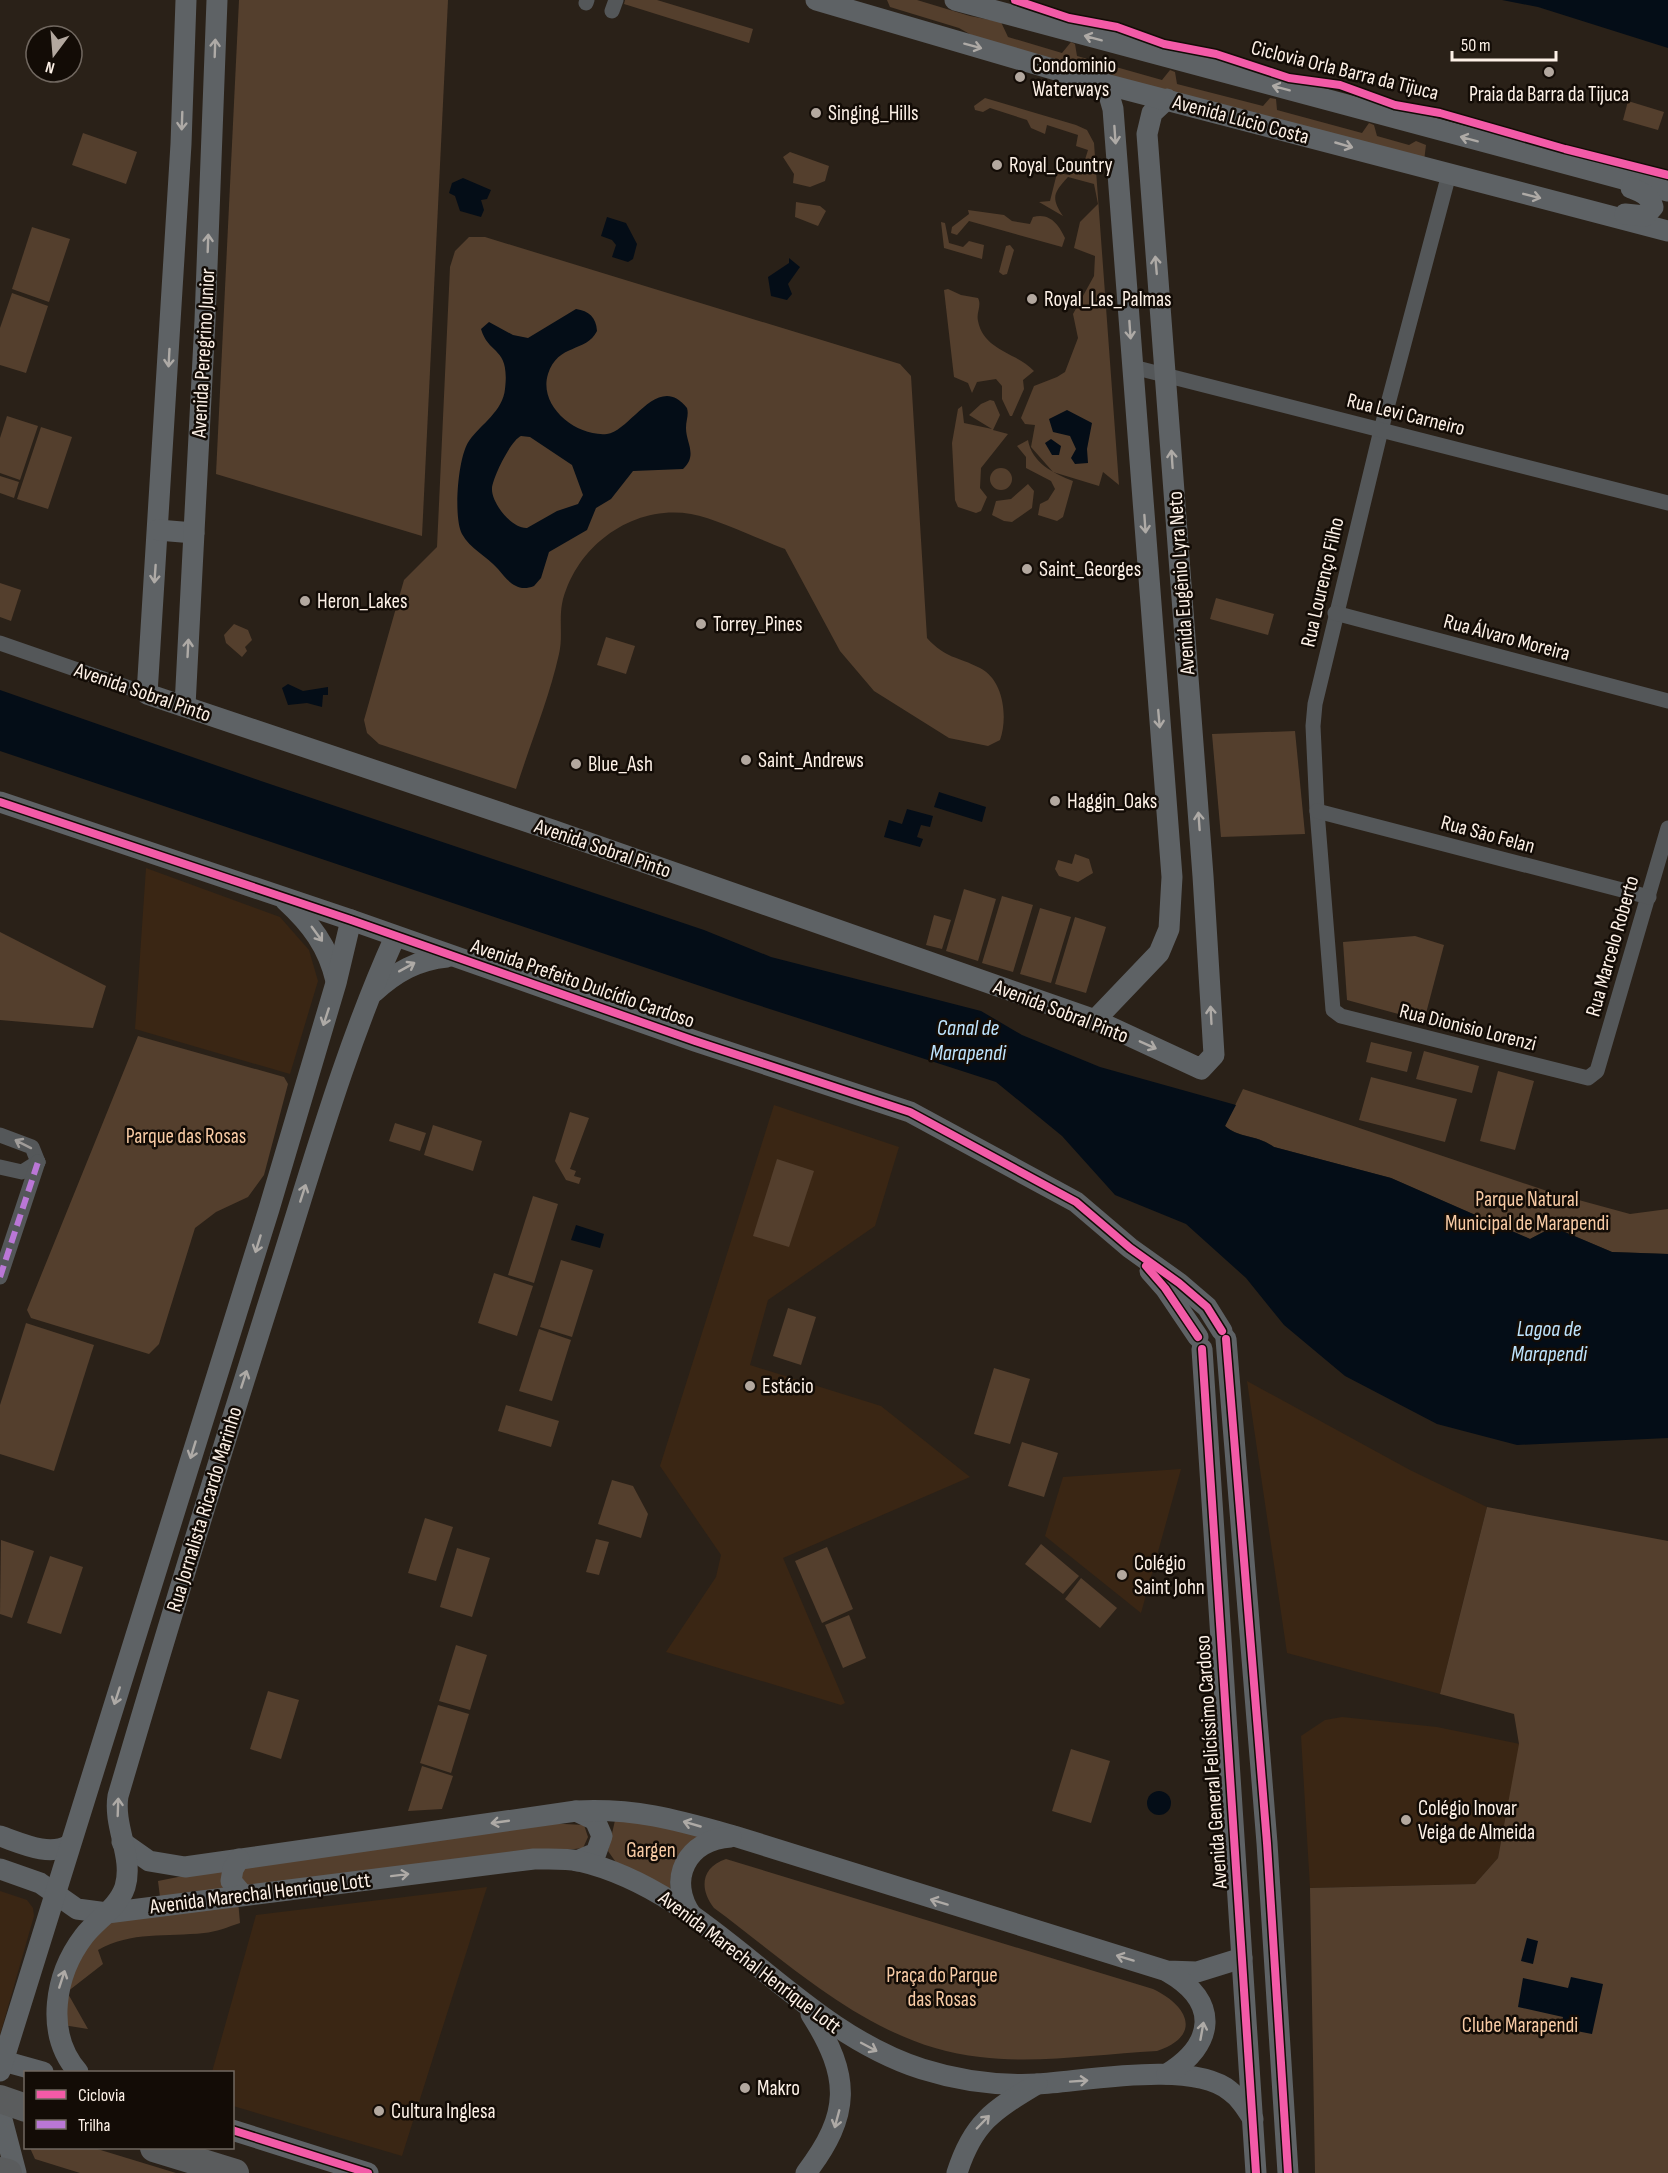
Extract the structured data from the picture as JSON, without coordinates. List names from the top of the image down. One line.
{"streets":{"street":["Avenida Lúcio Costa","Avenida Peregrino Junior","Rua Levi Carneiro","Rua Lourenço Filho","Avenida Eugênio Lyra Neto","Rua Álvaro Moreira","Avenida Sobral Pinto","Rua São Felan","Rua Marcelo Roberto","Avenida Prefeito Dulcídio Cardoso","Rua Dionisio Lorenzi","Rua Jornalista Ricardo Marinho","Avenida General Felicíssimo Cardoso","Avenida Marechal Henrique Lott"],"cycle path":["Ciclovia Orla Barra da Tijuca"]},"crossings":[["Avenida Lúcio Costa","Rua Lourenço Filho"],["Avenida Lúcio Costa","Avenida Eugênio Lyra Neto"],["Avenida Peregrino Junior","Avenida Sobral Pinto"],["Rua Levi Carneiro","Rua Lourenço Filho"],["Rua Levi Carneiro","Avenida Eugênio Lyra Neto"],["Rua Lourenço Filho","Rua Álvaro Moreira"],["Rua Lourenço Filho","Rua São Felan"],["Rua Lourenço Filho","Rua Dionisio Lorenzi"],["Avenida Eugênio Lyra Neto","Avenida Sobral Pinto"],["Rua São Felan","Rua Marcelo Roberto"],["Rua Marcelo Roberto","Rua Dionisio Lorenzi"],["Avenida Prefeito Dulcídio Cardoso","Rua Jornalista Ricardo Marinho"],["Rua Jornalista Ricardo Marinho","Avenida Marechal Henrique Lott"],["Avenida General Felicíssimo Cardoso","Avenida Marechal Henrique Lott"]],"water":["Canal de Marapendi","Lagoa de Marapendi"],"parks":["Parque das Rosas","Parque Natural Municipal de Marapendi","Gargen","Praça do Parque das Rosas","Clube Marapendi"],"places":["Praia da Barra da Tijuca","Condominio Waterways","Singing_Hills","Royal_Country","Royal_Las_Palmas","Saint_Georges","Heron_Lakes","Torrey_Pines","Saint_Andrews","Blue_Ash","Haggin_Oaks","Estácio","Colégio Saint John","Colégio Inovar Veiga de Almeida","Makro","Cultura Inglesa"],"legend":["Ciclovia","Trilha"],"scale_bar":"50 m","north":"bottom"}
